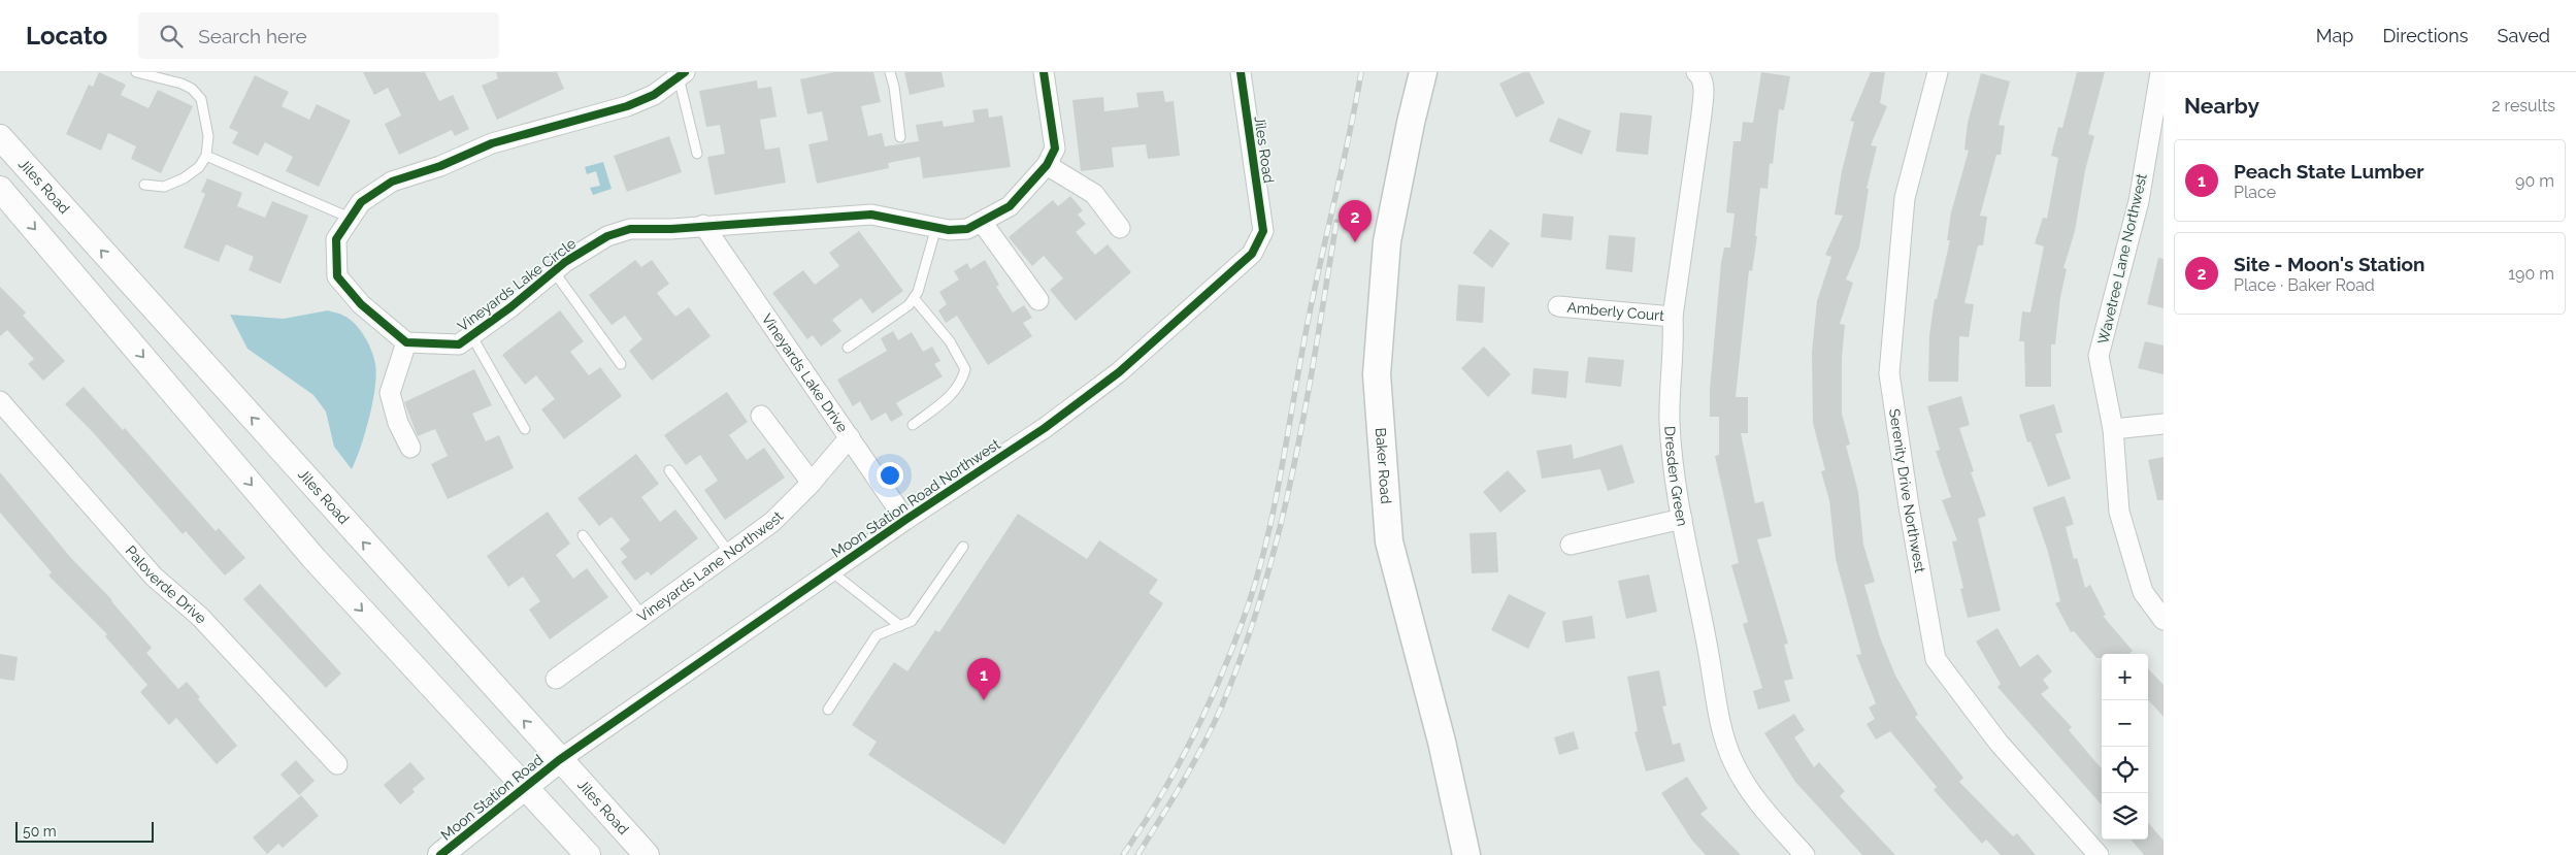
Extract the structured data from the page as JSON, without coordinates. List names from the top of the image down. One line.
{"streets":{"main road":["Baker Road"],"street":["Jiles Road","Wavetree Lane Northwest","Vineyards Lake Circle","Amberly Court","Vineyards Lake Drive","Dresden Green","Serenity Drive Northwest","Moon Station Road Northwest","Vineyards Lane Northwest","Paloverde Drive","Moon Station Road"]},"crossings":[["Jiles Road","Moon Station Road Northwest"],["Jiles Road","Moon Station Road"],["Vineyards Lake Circle","Vineyards Lake Drive"],["Amberly Court","Dresden Green"],["Vineyards Lake Drive","Moon Station Road Northwest"],["Vineyards Lake Drive","Vineyards Lane Northwest"],["Moon Station Road Northwest","Moon Station Road"]],"scale_bar":"50 m","page":{"header":"Locato","search":"Search here","nav":["Map","Directions","Saved"],"heading":["Nearby","2 results"],"list":[{"mark":"1","name":"Peach State Lumber","note":"Place","value":"90 m"},{"mark":"2","name":"Site - Moon's Station","note":"Place · Baker Road","value":"190 m"}],"pins":["2","1"],"map_buttons":["+","−"],"scale":"50 m"}}
